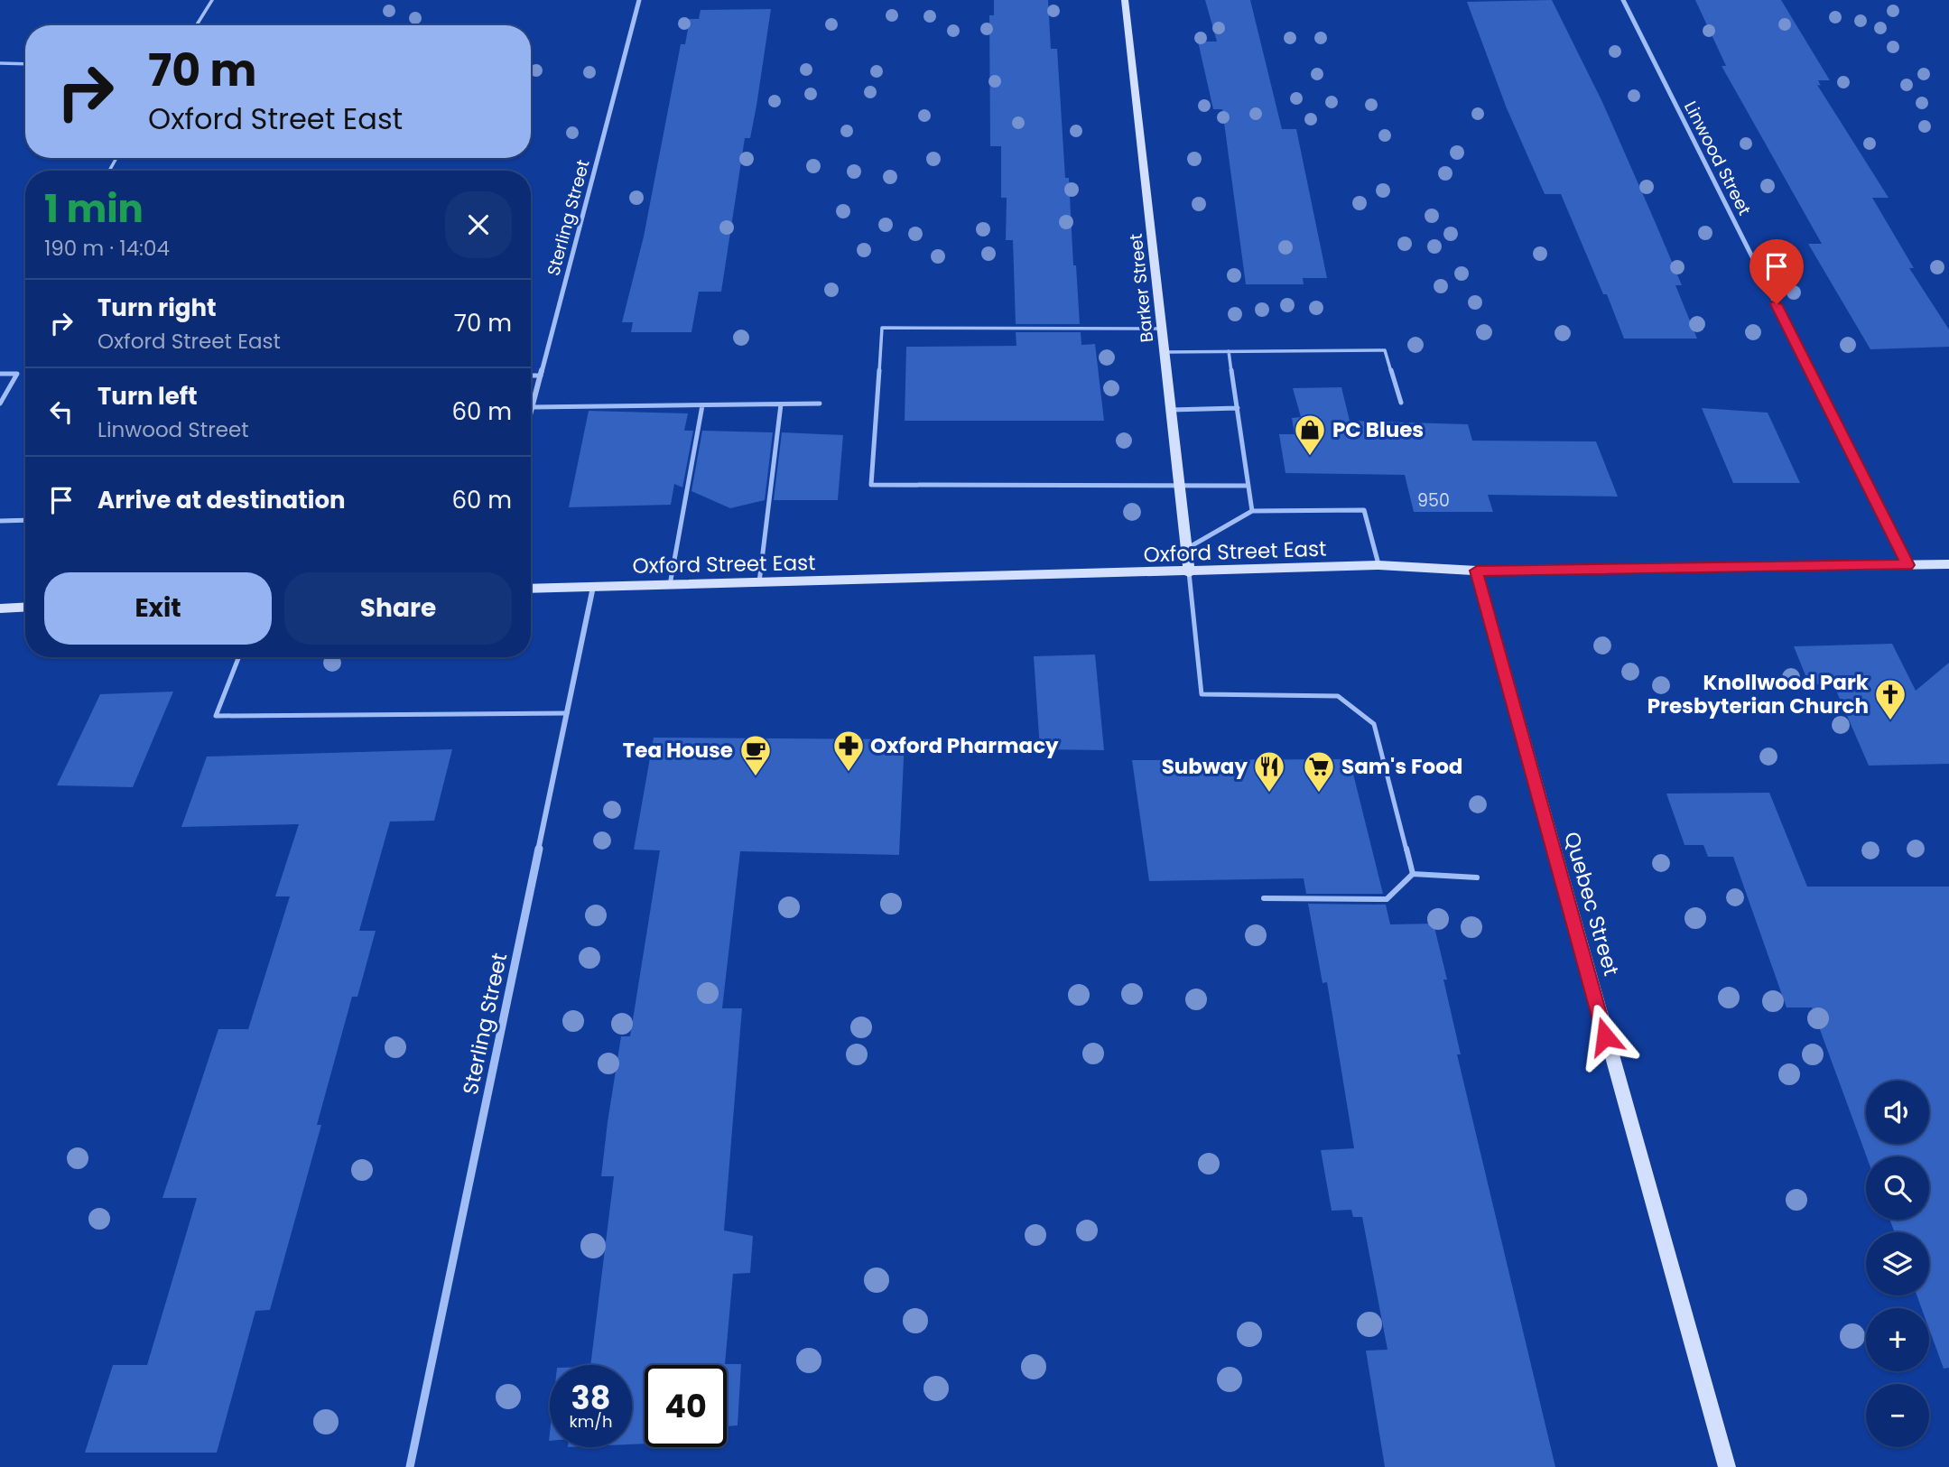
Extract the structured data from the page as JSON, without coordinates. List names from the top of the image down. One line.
{"streets":{"street":["Linwood Street","Sterling Street","Barker Street","Oxford Street East","Quebec Street"]},"crossings":[["Linwood Street","Oxford Street East"],["Sterling Street","Oxford Street East"],["Barker Street","Oxford Street East"],["Oxford Street East","Quebec Street"]],"places":{"shop":["PC Blues"],"church":["Knollwood Park Presbyterian Church"],"pharmacy":["Oxford Pharmacy"],"cafe":["Tea House"],"restaurant":["Subway"],"supermarket":["Sam's Food"]},"house_numbers":["950"],"page":{"turn":["70 m","Oxford Street East"],"heading":["1 min","190 m · 14:04"],"list":[{"name":"Turn right","note":"Oxford Street East","value":"70 m"},{"name":"Turn left","note":"Linwood Street","value":"60 m"},{"name":"Arrive at destination","value":"60 m"}],"buttons":["Exit","Share"],"map_buttons":["+","−"],"speed":"38 km/h","limit":"40"}}
